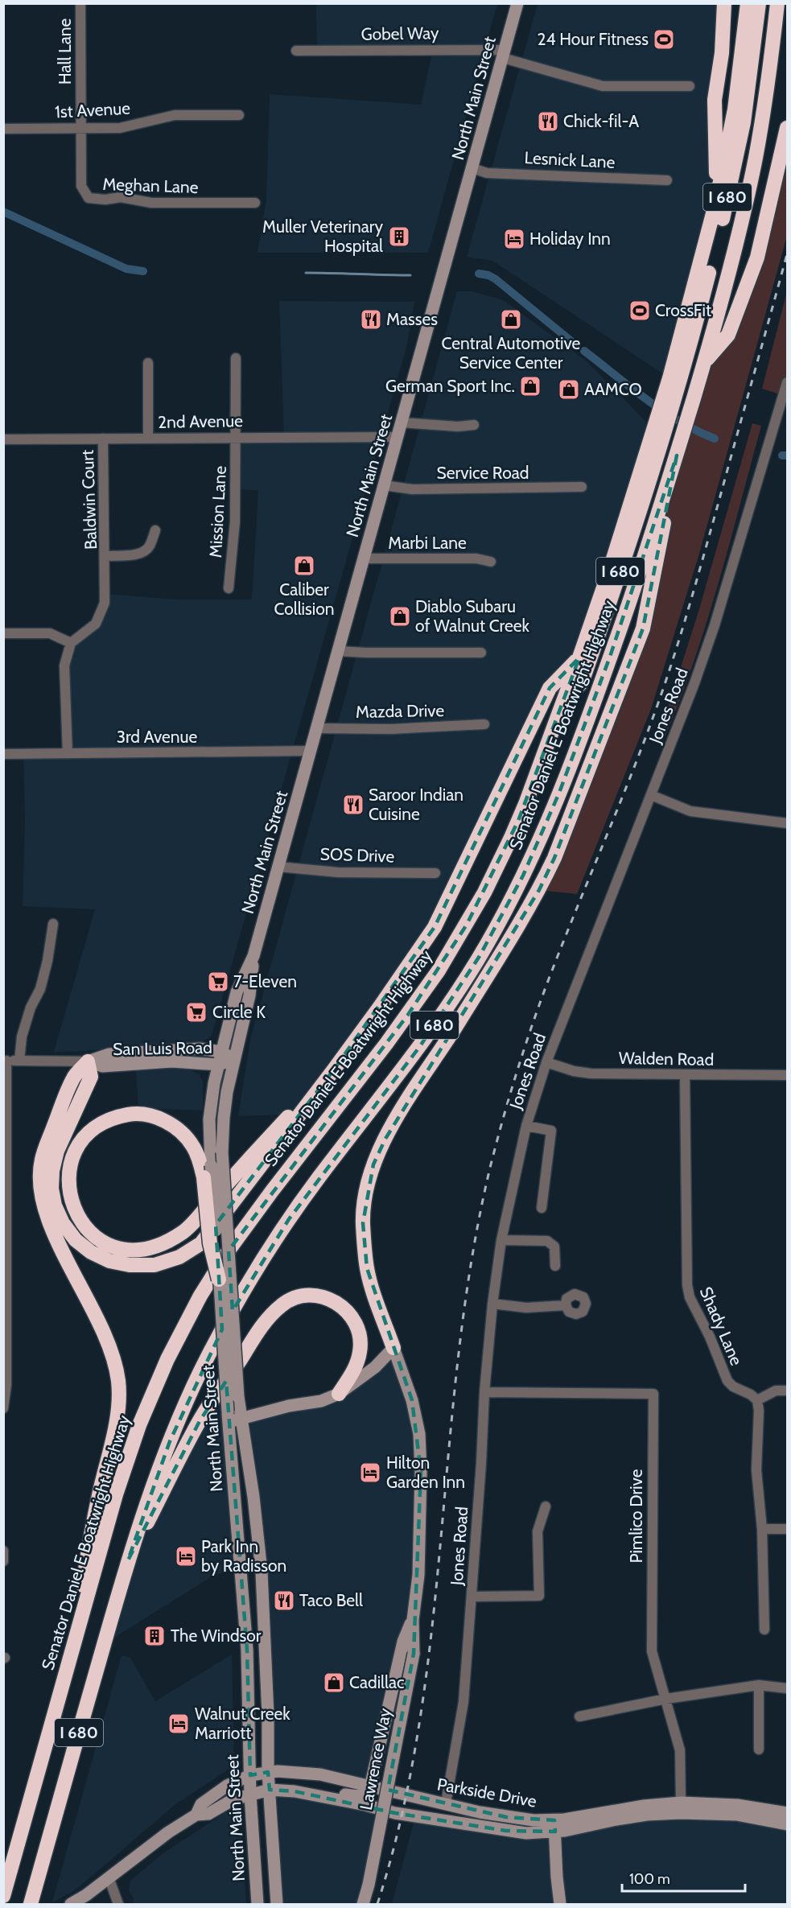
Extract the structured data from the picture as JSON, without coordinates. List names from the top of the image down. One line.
{"streets":{"highway":["I 680","Senator Daniel E Boatwright Highway"],"main road":["North Main Street","San Luis Road","Lawrence Way","Parkside Drive"],"street":["Gobel Way","Hall Lane","1st Avenue","Lesnick Lane","Meghan Lane","2nd Avenue","Service Road","Baldwin Court","Mission Lane","Marbi Lane","Jones Road","Mazda Drive","3rd Avenue","SOS Drive","Walden Road","Shady Lane","Pimlico Drive"]},"crossings":[["Gobel Way","North Main Street"],["Hall Lane","1st Avenue"],["Hall Lane","Meghan Lane"],["North Main Street","Lesnick Lane"],["North Main Street","2nd Avenue"],["North Main Street","Service Road"],["North Main Street","Marbi Lane"],["North Main Street","Mazda Drive"],["North Main Street","3rd Avenue"],["North Main Street","SOS Drive"],["North Main Street","San Luis Road"],["North Main Street","Parkside Drive"],["1st Avenue","Meghan Lane"],["I 680","Senator Daniel E Boatwright Highway"],["2nd Avenue","Baldwin Court"],["2nd Avenue","Mission Lane"],["Jones Road","Walden Road"],["Jones Road","Pimlico Drive"],["Jones Road","Parkside Drive"],["Walden Road","Shady Lane"],["Pimlico Drive","Parkside Drive"],["Lawrence Way","Parkside Drive"]],"places":{"sports":["24 Hour Fitness","CrossFit"],"restaurant":["Chick-fil-A","Masses","Saroor Indian Cuisine","Taco Bell"],"building":["Muller Veterinary Hospital","The Windsor"],"hotel":["Holiday Inn","Hilton Garden Inn","Park Inn by Radisson","Walnut Creek Marriott"],"shop":["Central Automotive Service Center","German Sport Inc.","AAMCO","Caliber Collision","Diablo Subaru of Walnut Creek","Cadillac"],"supermarket":["7-Eleven","Circle K"]},"scale_bar":"100 m"}
